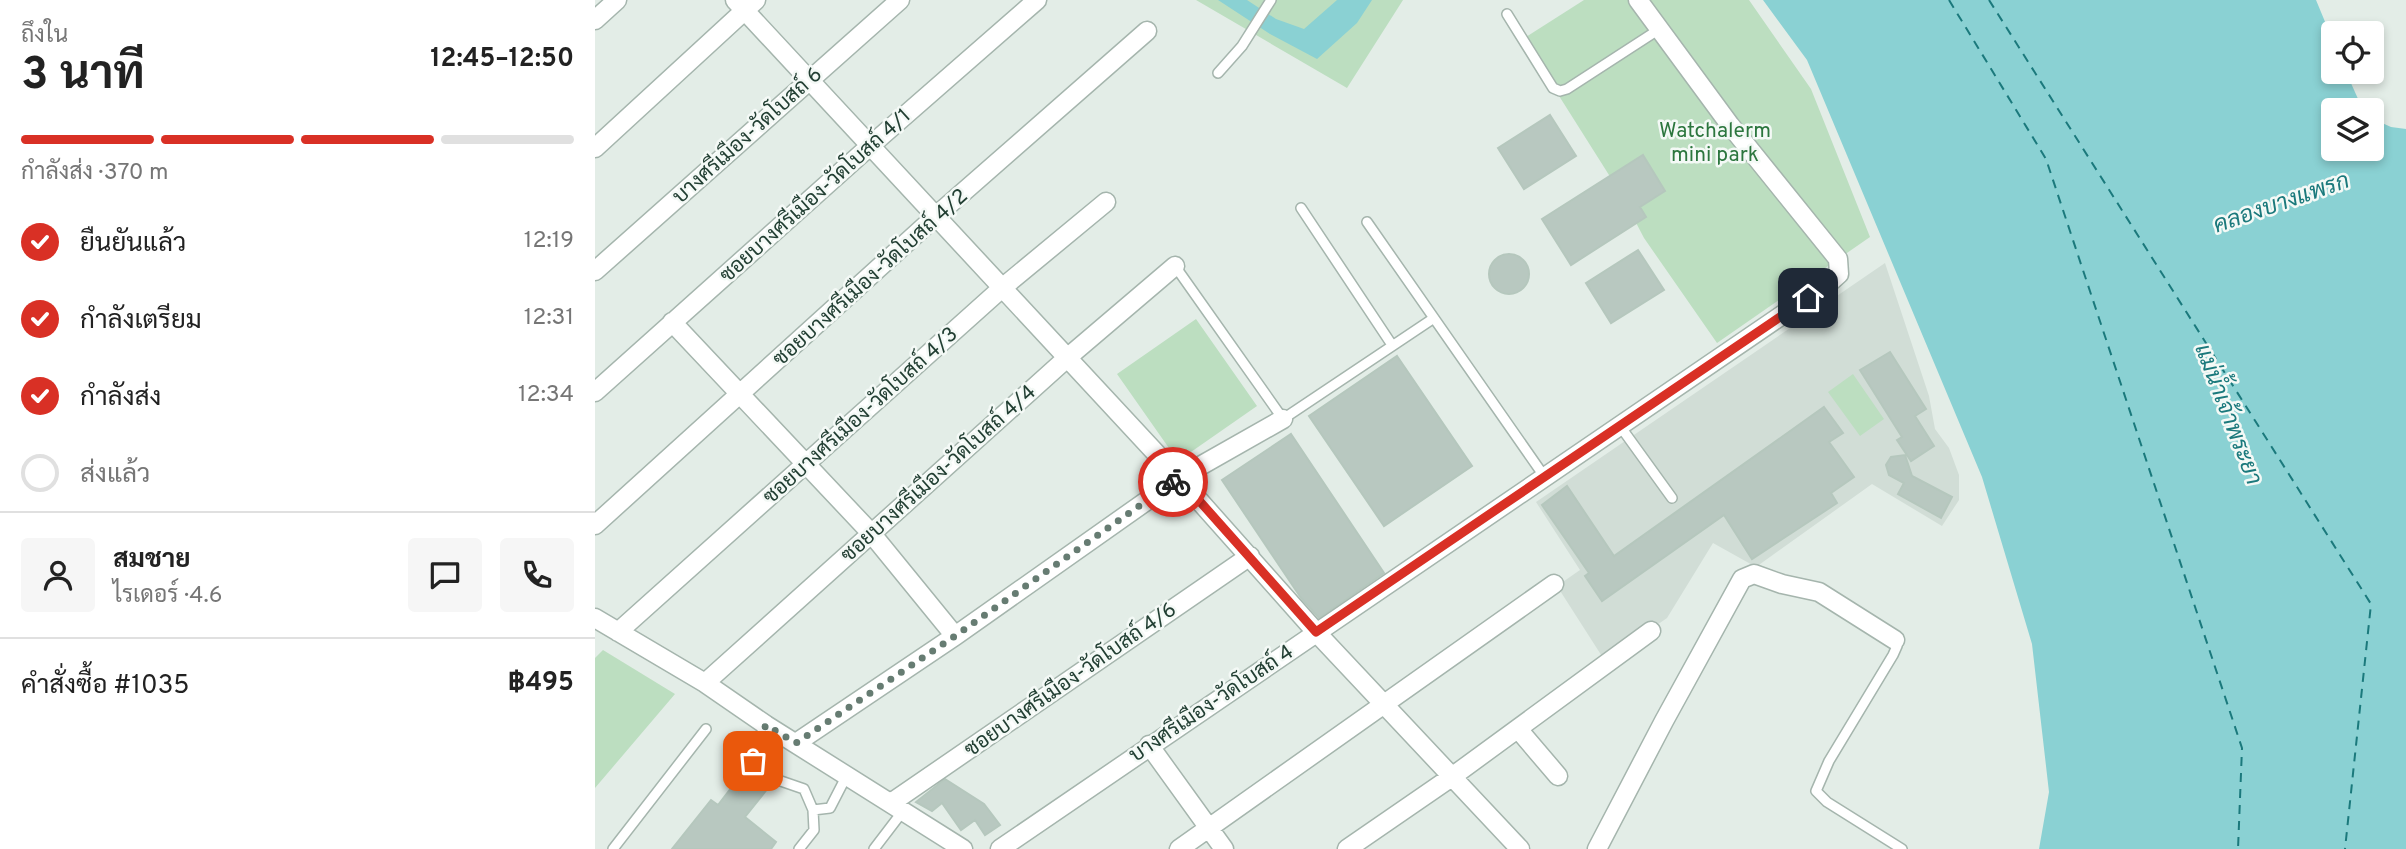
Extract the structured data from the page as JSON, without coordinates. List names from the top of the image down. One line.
{"streets":{"street":["บางศรีเมือง-วัดโบสถ์ 6","ซอยบางศรีเมือง-วัดโบสถ์ 4/1","ซอยบางศรีเมือง-วัดโบสถ์ 4/2","ซอยบางศรีเมือง-วัดโบสถ์ 4/3","ซอยบางศรีเมือง-วัดโบสถ์ 4/4","ซอยบางศรีเมือง-วัดโบสถ์ 4/6","บางศรีเมือง-วัดโบสถ์ 4"]},"water":["คลองบางแพรก","แม่น้ำเจ้าพระยา"],"parks":["Watchalerm mini park"],"page":{"heading":["3 นาที","ถึงใน","12:45–12:50"],"panel":["สมชาย","ไรเดอร์ · 4.6","คำสั่งซื้อ #1035","฿495"],"bar":"กำลังส่ง · 370 m","list":[["ยืนยันแล้ว","12:19"],["กำลังเตรียม","12:31"],["กำลังส่ง","12:34"],"ส่งแล้ว"]}}
